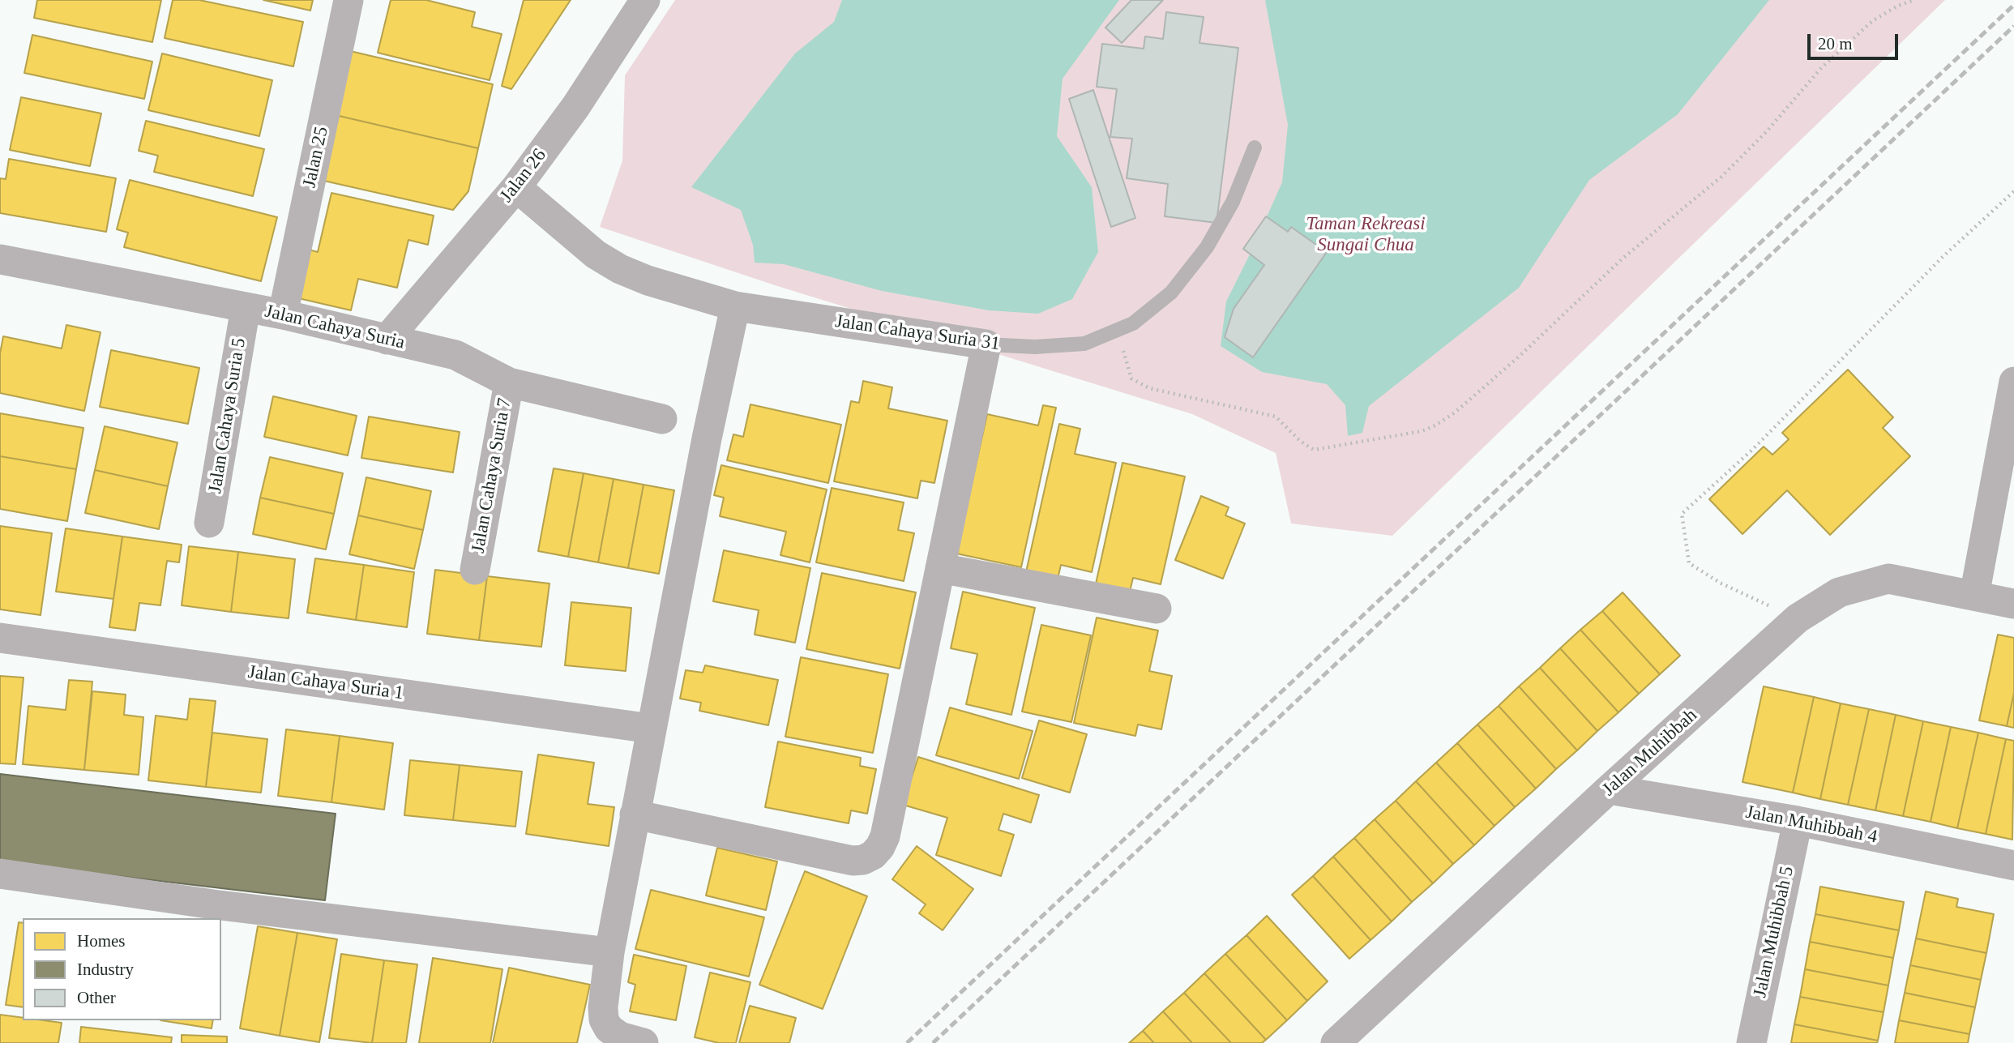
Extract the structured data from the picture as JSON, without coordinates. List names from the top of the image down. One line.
{"streets":{"street":["Jalan 25","Jalan 26","Jalan Cahaya Suria","Jalan Cahaya Suria 31","Jalan Cahaya Suria 5","Jalan Cahaya Suria 7","Jalan Cahaya Suria 1","Jalan Muhibbah","Jalan Muhibbah 4","Jalan Muhibbah 5"]},"crossings":[["Jalan 25","Jalan Cahaya Suria"],["Jalan 26","Jalan Cahaya Suria"],["Jalan 26","Jalan Cahaya Suria 31"],["Jalan Cahaya Suria","Jalan Cahaya Suria 5"],["Jalan Cahaya Suria","Jalan Cahaya Suria 7"],["Jalan Muhibbah","Jalan Muhibbah 4"],["Jalan Muhibbah 4","Jalan Muhibbah 5"]],"parks":["Taman Rekreasi Sungai Chua"],"legend":["Homes","Industry","Other"],"scale_bar":"20 m"}
